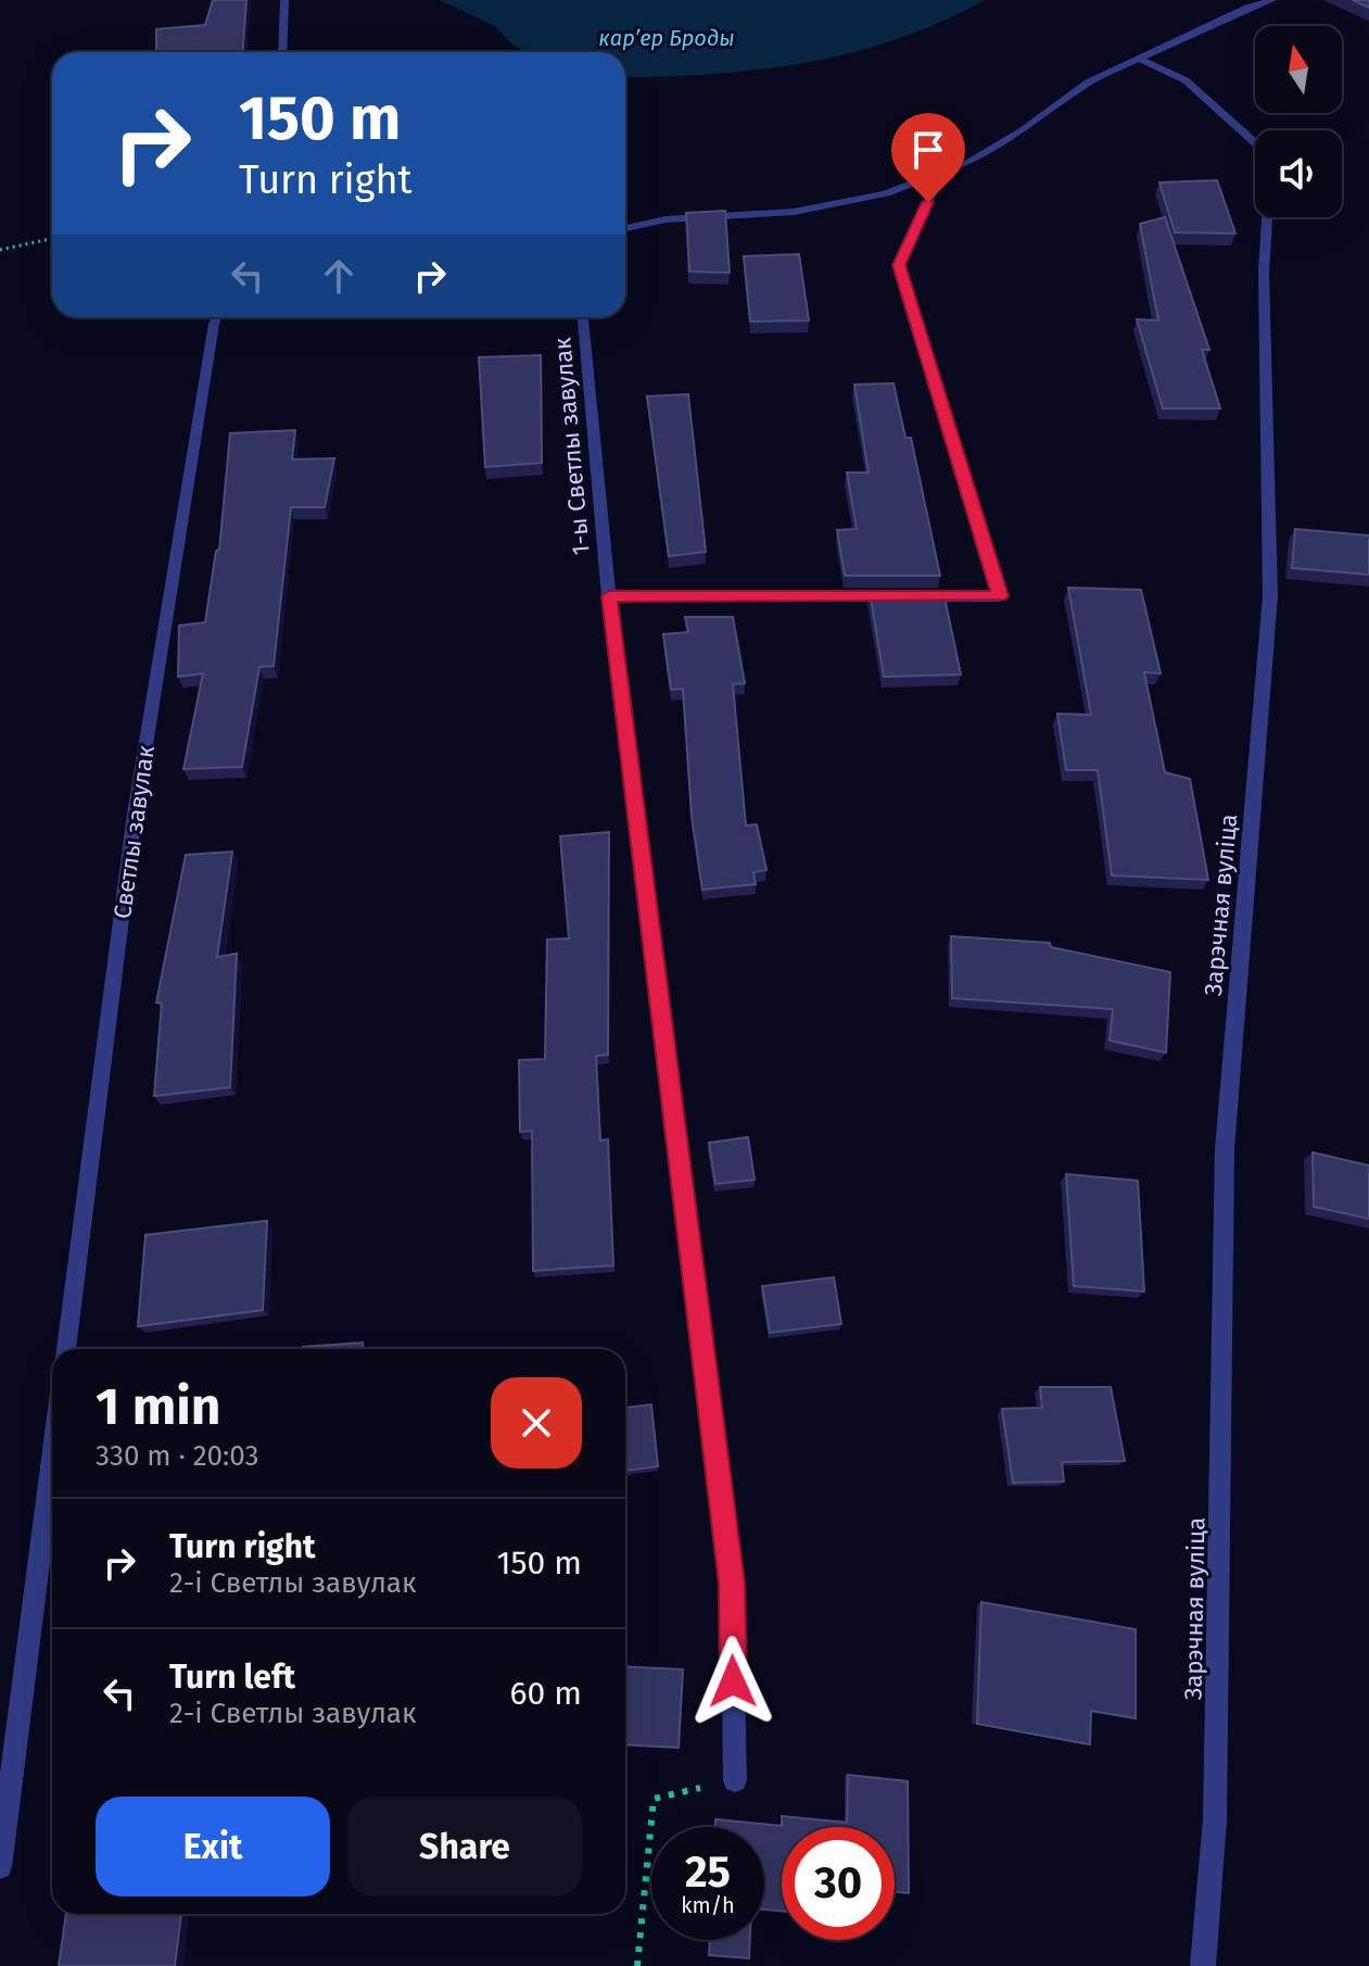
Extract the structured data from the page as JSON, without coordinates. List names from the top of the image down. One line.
{"streets":{"street":["1-ы Светлы завулак","Светлы завулак","Зарэчная вуліца"]},"water":["карʼер Броды"],"north":"top","page":{"turn":["150 m","Turn right"],"heading":["1 min","330 m · 20:03"],"list":[{"name":"Turn right","note":"2-і Светлы завулак","value":"150 m"},{"name":"Turn left","note":"2-і Светлы завулак","value":"60 m"}],"buttons":["Exit","Share"],"speed":"25 km/h","limit":"30"}}
